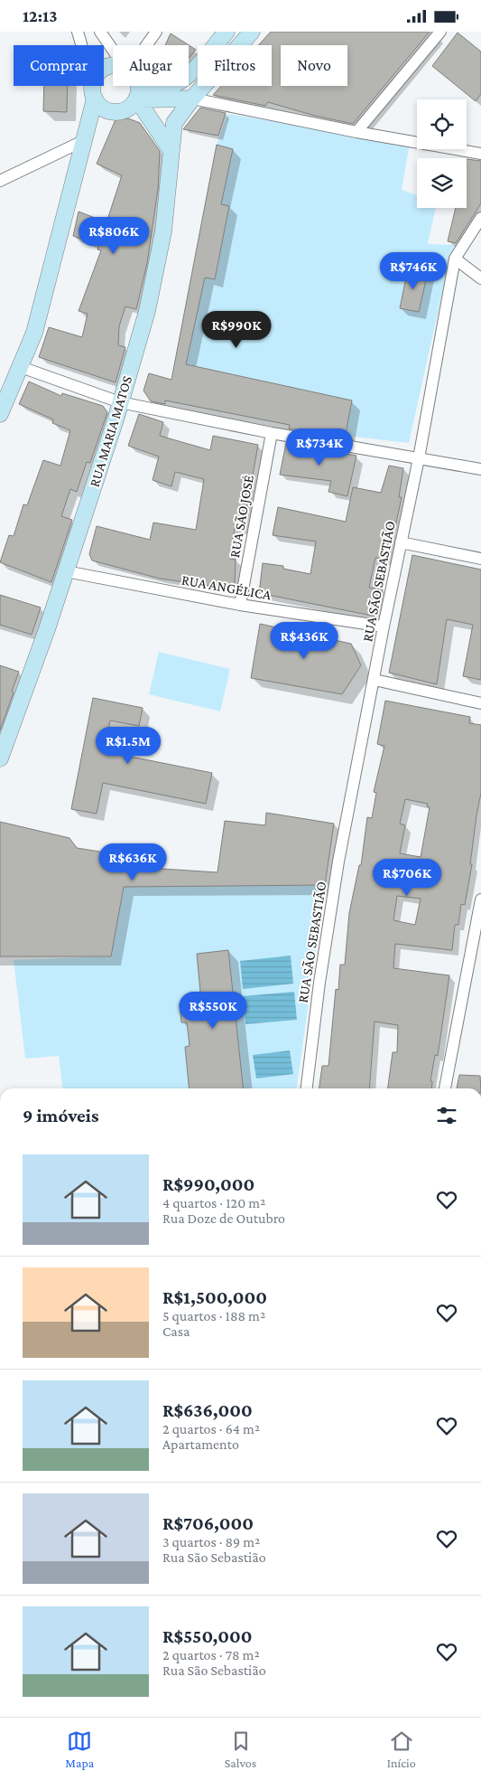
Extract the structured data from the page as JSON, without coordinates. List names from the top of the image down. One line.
{"streets":{"main road":["RUA MARIA MATOS"],"street":["RUA SÃO JOSÉ","RUA SÃO SEBASTIÃO","RUA ANGÉLICA"]},"crossings":[["RUA MARIA MATOS","RUA ANGÉLICA"],["RUA SÃO JOSÉ","RUA ANGÉLICA"],["RUA SÃO SEBASTIÃO","RUA ANGÉLICA"]],"page":{"status":"12:13","chip":["Comprar","Alugar","Filtros","Novo"],"price":["R$806K","R$746K","R$990K","R$734K","R$436K","R$1.5M","R$636K","R$706K","R$550K"],"heading":"9 imóveis","list":[{"name":"R$990,000","note":"4 quartos · 120 m² · Rua Doze de Outubro"},{"name":"R$1,500,000","note":"5 quartos · 188 m² · Casa"},{"name":"R$636,000","note":"2 quartos · 64 m² · Apartamento"},{"name":"R$706,000","note":"3 quartos · 89 m² · Rua São Sebastião"},{"name":"R$550,000","note":"2 quartos · 78 m² · Rua São Sebastião"}],"tabs":["Mapa","Salvos","Início"]}}
